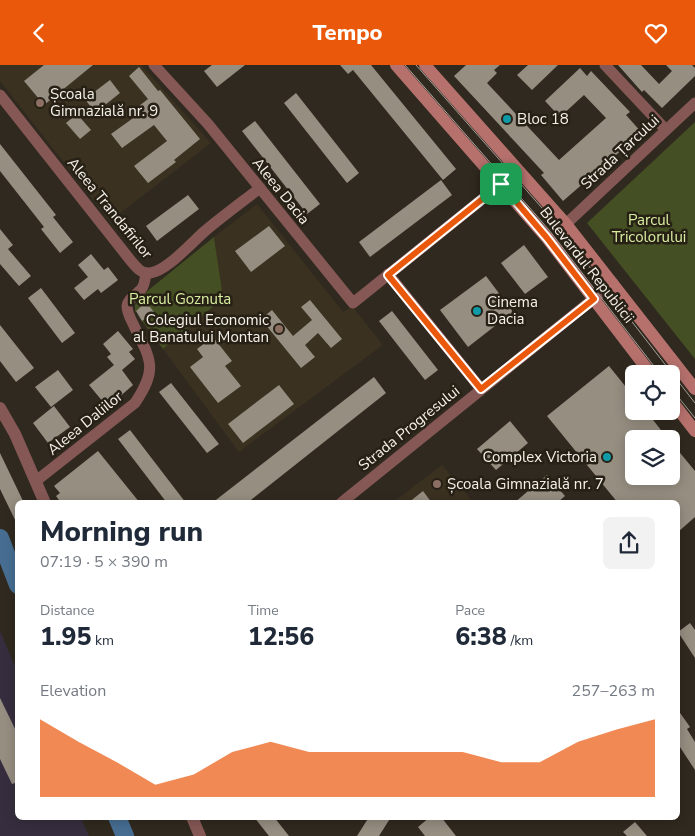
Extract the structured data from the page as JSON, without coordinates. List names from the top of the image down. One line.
{"streets":{"main road":["Bulevardul Republicii"],"street":["Strada Țarcului","Aleea Dacia","Aleea Trandafirilor","Aleea Daliilor","Strada Progresului"]},"crossings":[["Strada Țarcului","Bulevardul Republicii"],["Aleea Dacia","Aleea Trandafirilor"],["Aleea Dacia","Bulevardul Republicii"],["Aleea Trandafirilor","Aleea Daliilor"],["Bulevardul Republicii","Strada Progresului"]],"parks":["Parcul Tricolorului","Parcul Goznuta"],"places":["Școala Gimnazială nr. 9","Bloc 18","Cinema Dacia","Colegiul Economic al Banatului Montan","Complex Victoria","Școala Gimnazială nr. 7"],"page":{"header":"Tempo","heading":["Morning run","07:19 · 5 × 390 m"],"stats":[["Distance","1.95 km"],["Time","12:56"],["Pace","6:38 /km"]],"chart":["Elevation","257–263 m"]}}
